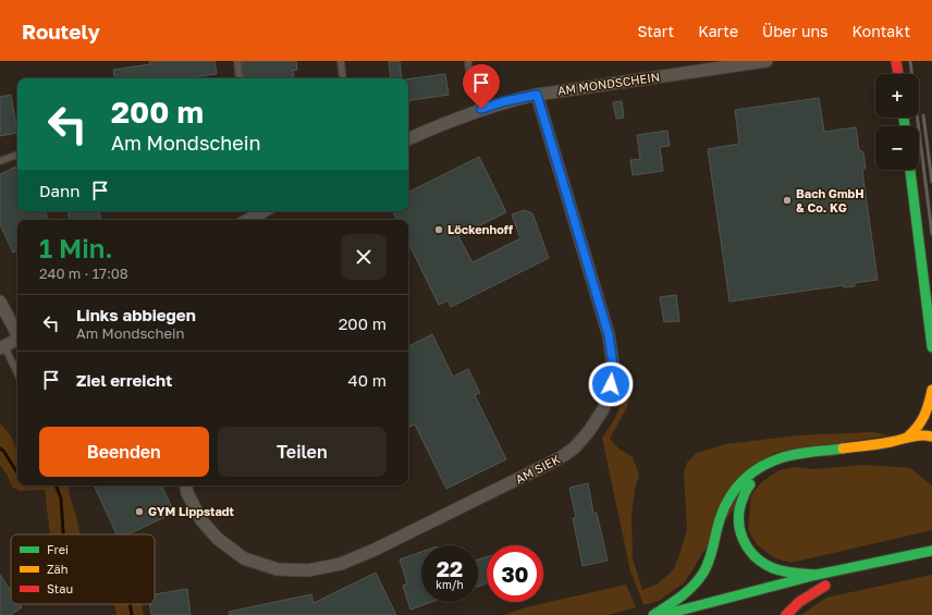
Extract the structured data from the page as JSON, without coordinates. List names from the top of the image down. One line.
{"streets":{"street":["AM MONDSCHEIN","AM SIEK"]},"crossings":[["AM MONDSCHEIN","AM SIEK"]],"places":["Bach GmbH & Co. KG","Löckenhoff","GYM Lippstadt"],"legend":["Frei","Zäh","Stau"],"page":{"header":"Routely","nav":["Start","Karte","Über uns","Kontakt"],"map_buttons":["+","−"],"turn":["200 m","Am Mondschein"],"then":"Dann","heading":["1 Min.","240 m · 17:08"],"list":[{"name":"Links abbiegen","note":"Am Mondschein","value":"200 m"},{"name":"Ziel erreicht","value":"40 m"}],"buttons":["Beenden","Teilen"],"speed":"22 km/h","limit":"30"}}
